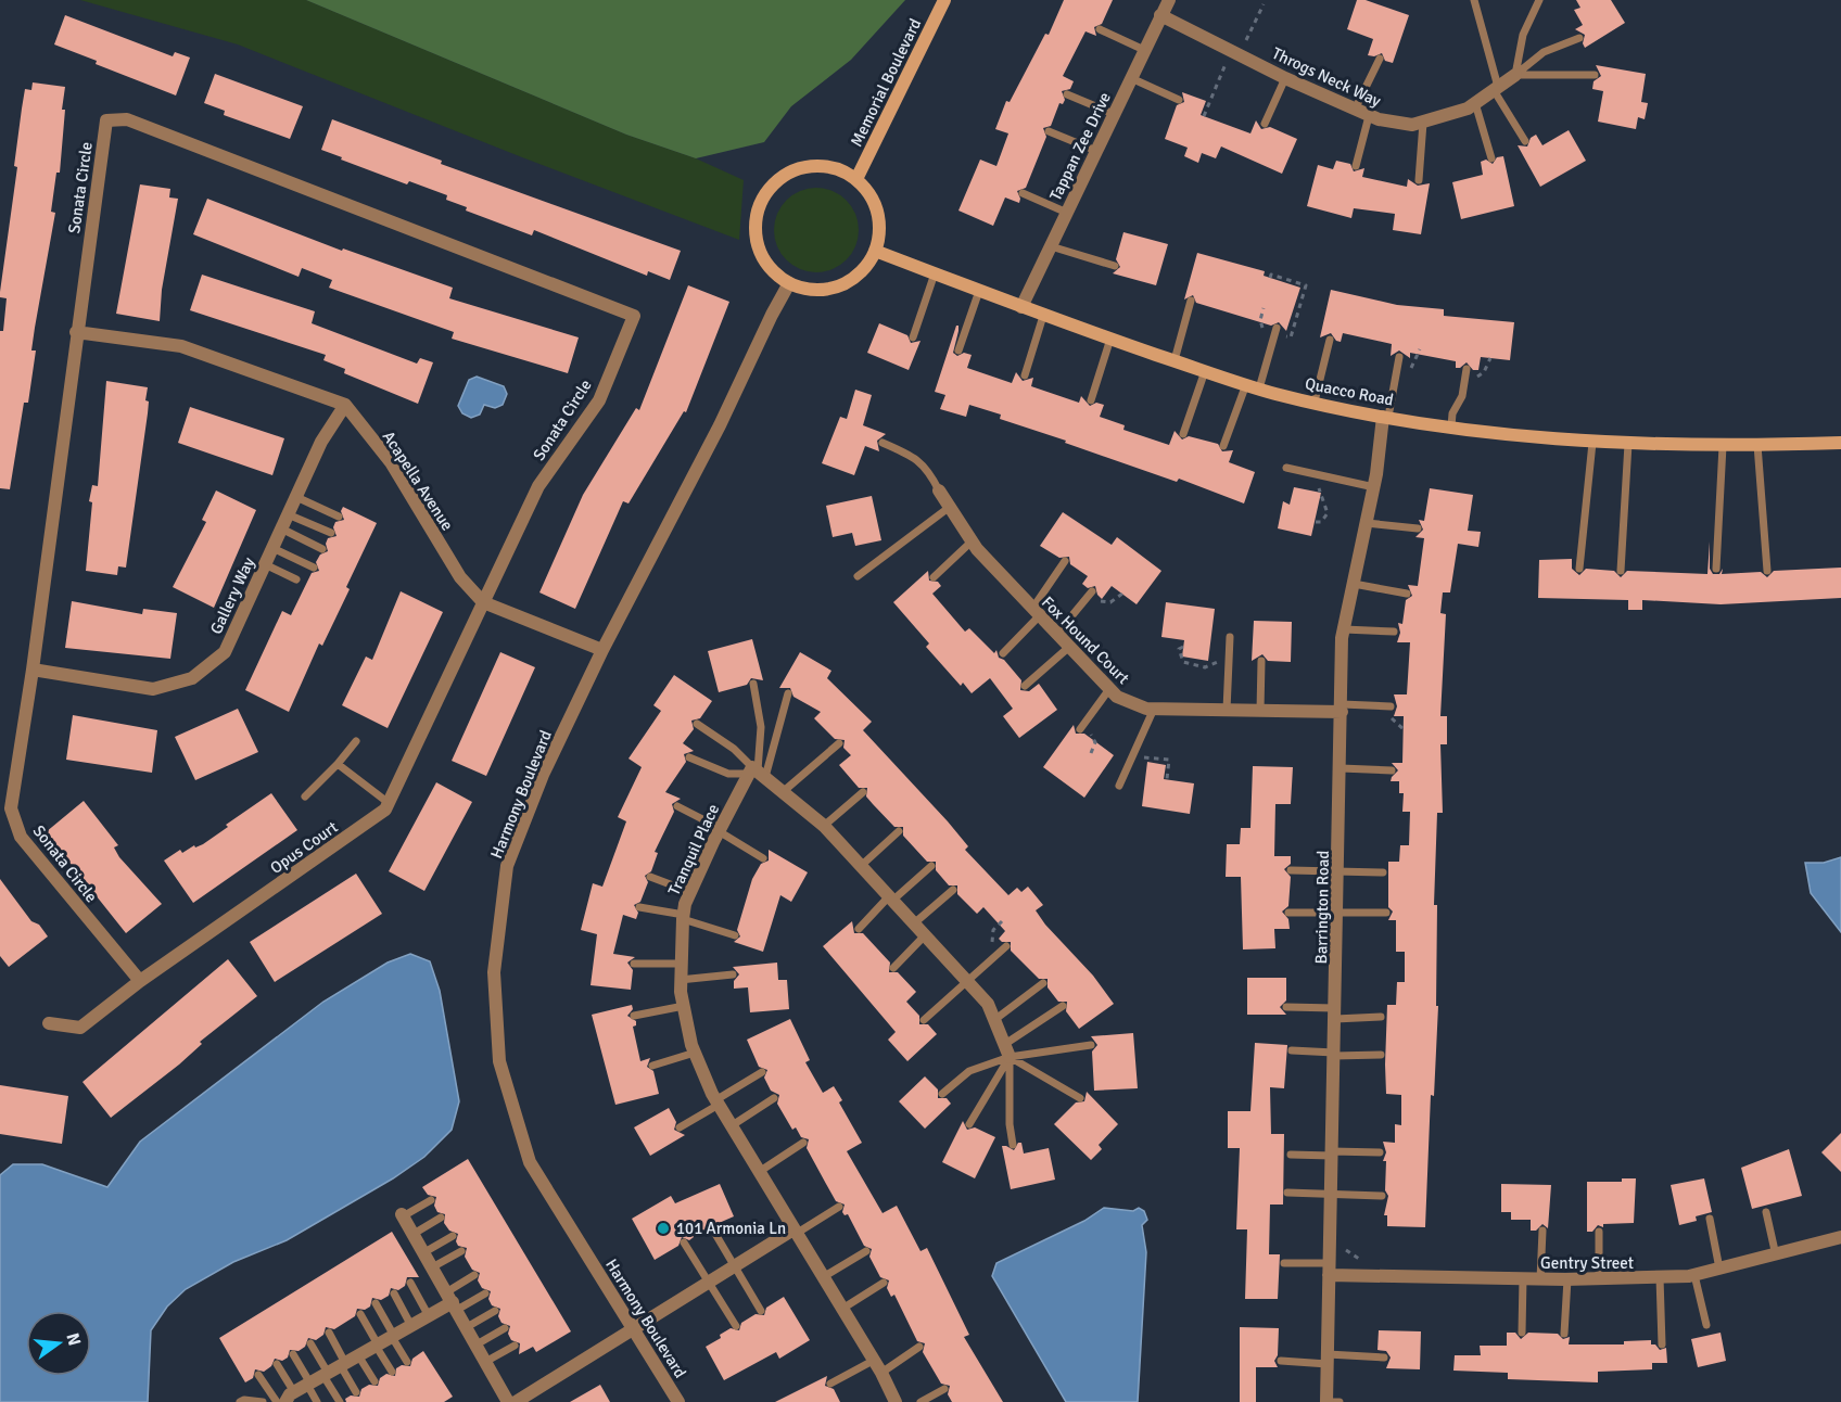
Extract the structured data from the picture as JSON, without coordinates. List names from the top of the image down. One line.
{"streets":{"street":["Throgs Neck Way","Memorial Boulevard","Tappan Zee Drive","Sonata Circle","Quacco Road","Acapella Avenue","Gallery Way","Fox Hound Court","Harmony Boulevard","Opus Court","Tranquil Place","Barrington Road","Gentry Street"]},"crossings":[["Throgs Neck Way","Tappan Zee Drive"],["Memorial Boulevard","Quacco Road"],["Memorial Boulevard","Harmony Boulevard"],["Tappan Zee Drive","Quacco Road"],["Sonata Circle","Acapella Avenue"],["Sonata Circle","Gallery Way"],["Sonata Circle","Opus Court"],["Quacco Road","Harmony Boulevard"],["Quacco Road","Barrington Road"],["Acapella Avenue","Gallery Way"],["Acapella Avenue","Harmony Boulevard"],["Acapella Avenue","Opus Court"],["Fox Hound Court","Barrington Road"],["Barrington Road","Gentry Street"]],"places":["101 Armonia Ln"],"north":"right"}
